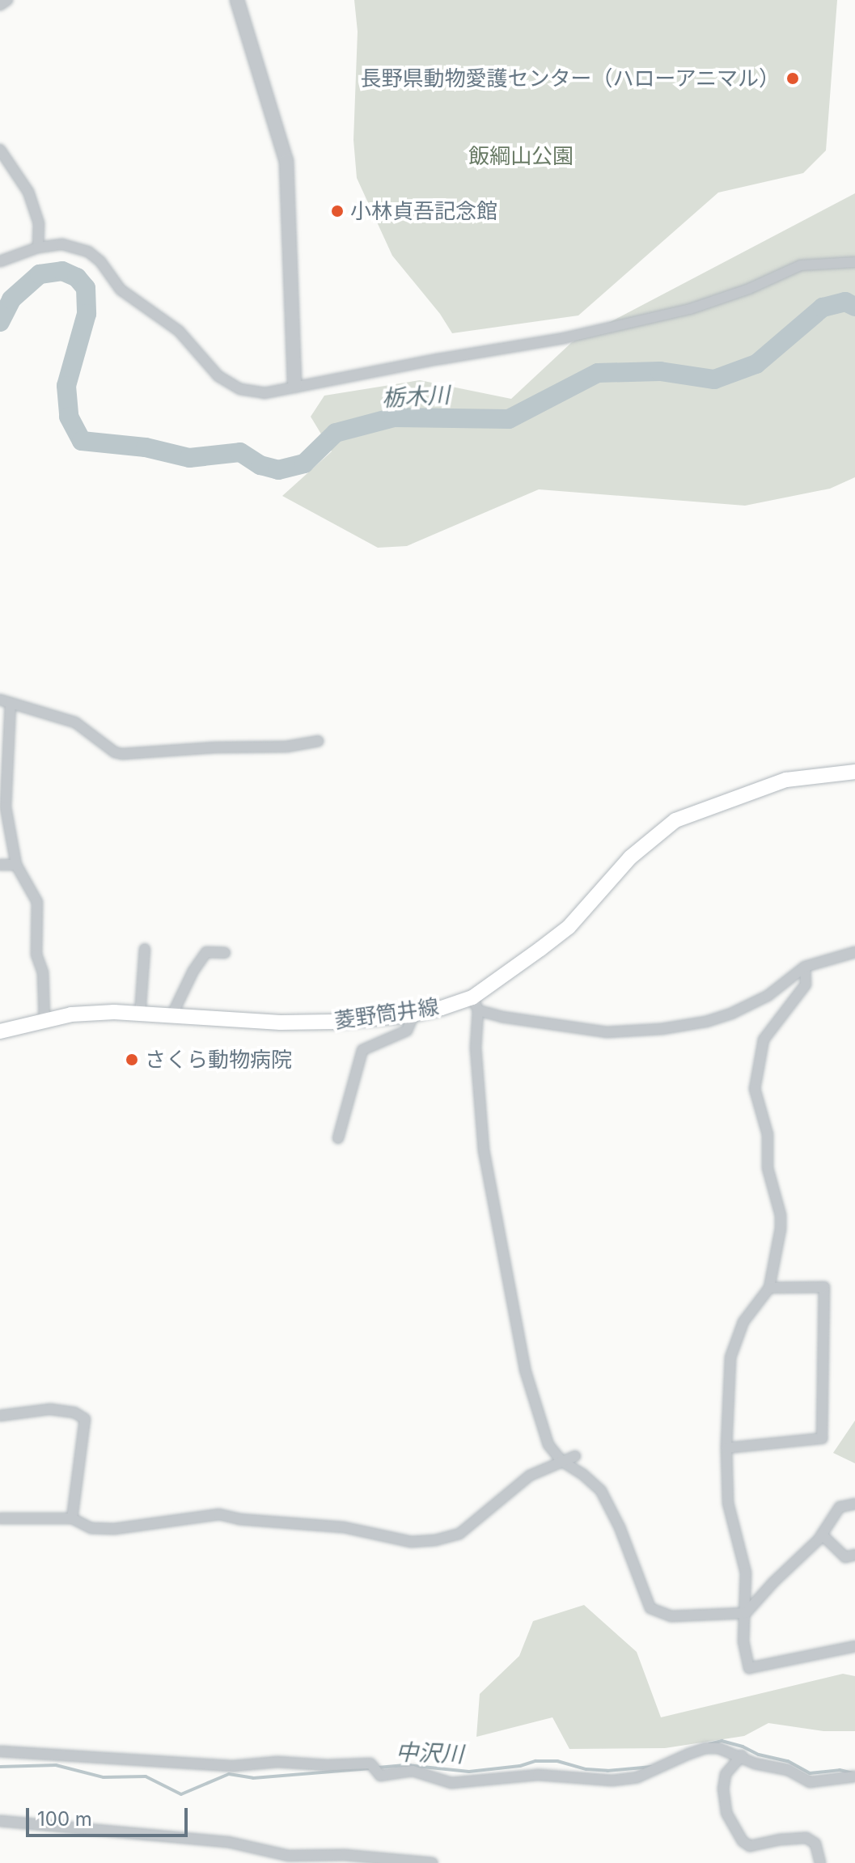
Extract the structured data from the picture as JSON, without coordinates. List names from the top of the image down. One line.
{"streets":{"main road":["菱野筒井線"]},"water":["栃木川","中沢川"],"parks":["飯綱山公園"],"places":["長野県動物愛護センター（ハローアニマル）","小林貞吾記念館","さくら動物病院"],"scale_bar":"100 m"}
